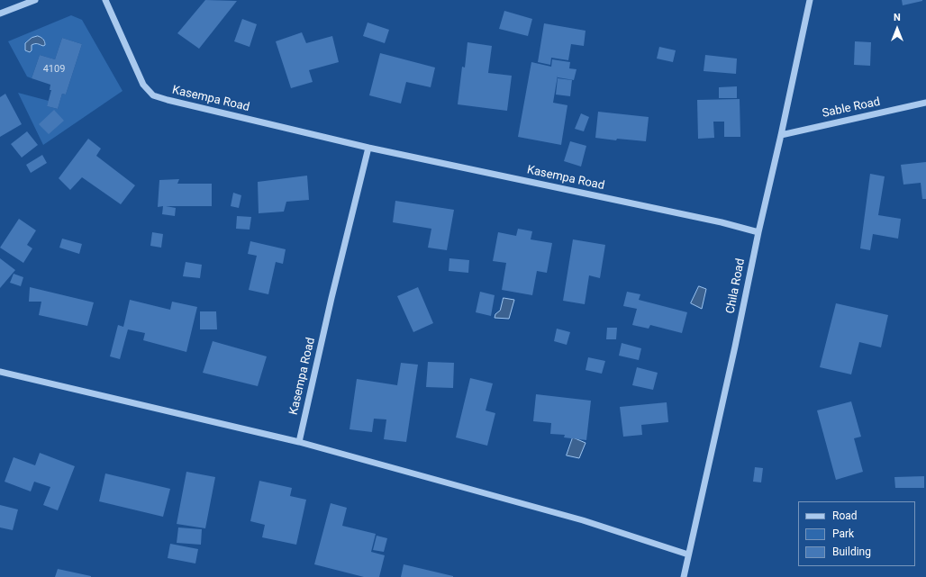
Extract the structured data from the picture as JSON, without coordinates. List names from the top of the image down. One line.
{"streets":{"street":["Kasempa Road","Sable Road","Chila Road"]},"crossings":[["Kasempa Road","Chila Road"],["Sable Road","Chila Road"]],"house_numbers":["4109"],"legend":["Road","Park","Building"],"north":"top"}
